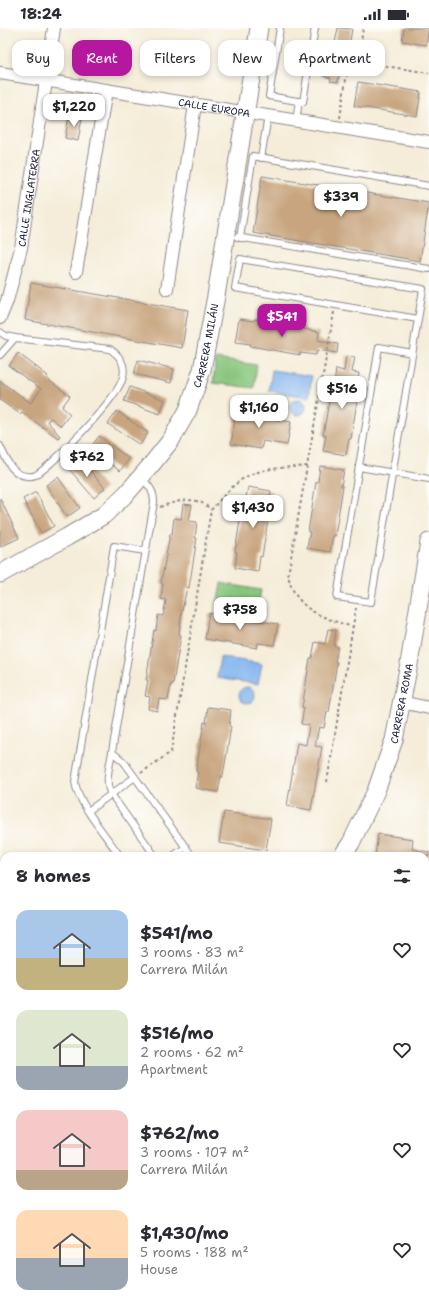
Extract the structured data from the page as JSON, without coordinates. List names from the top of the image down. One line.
{"streets":{"street":["CALLE EUROPA","CALLE INGLATERRA","CARRERA MILÁN","CARRERA ROMA"]},"crossings":[["CALLE EUROPA","CALLE INGLATERRA"],["CALLE EUROPA","CARRERA MILÁN"]],"page":{"status":"18:24","chip":["Buy","Rent","Filters","New","Apartment"],"price":["$1,220","$339","$541","$516","$1,160","$762","$1,430","$758"],"heading":"8 homes","list":[{"name":"$541/mo","note":"3 rooms · 83 m² · Carrera Milán"},{"name":"$516/mo","note":"2 rooms · 62 m² · Apartment"},{"name":"$762/mo","note":"3 rooms · 107 m² · Carrera Milán"},{"name":"$1,430/mo","note":"5 rooms · 188 m² · House"}]}}
